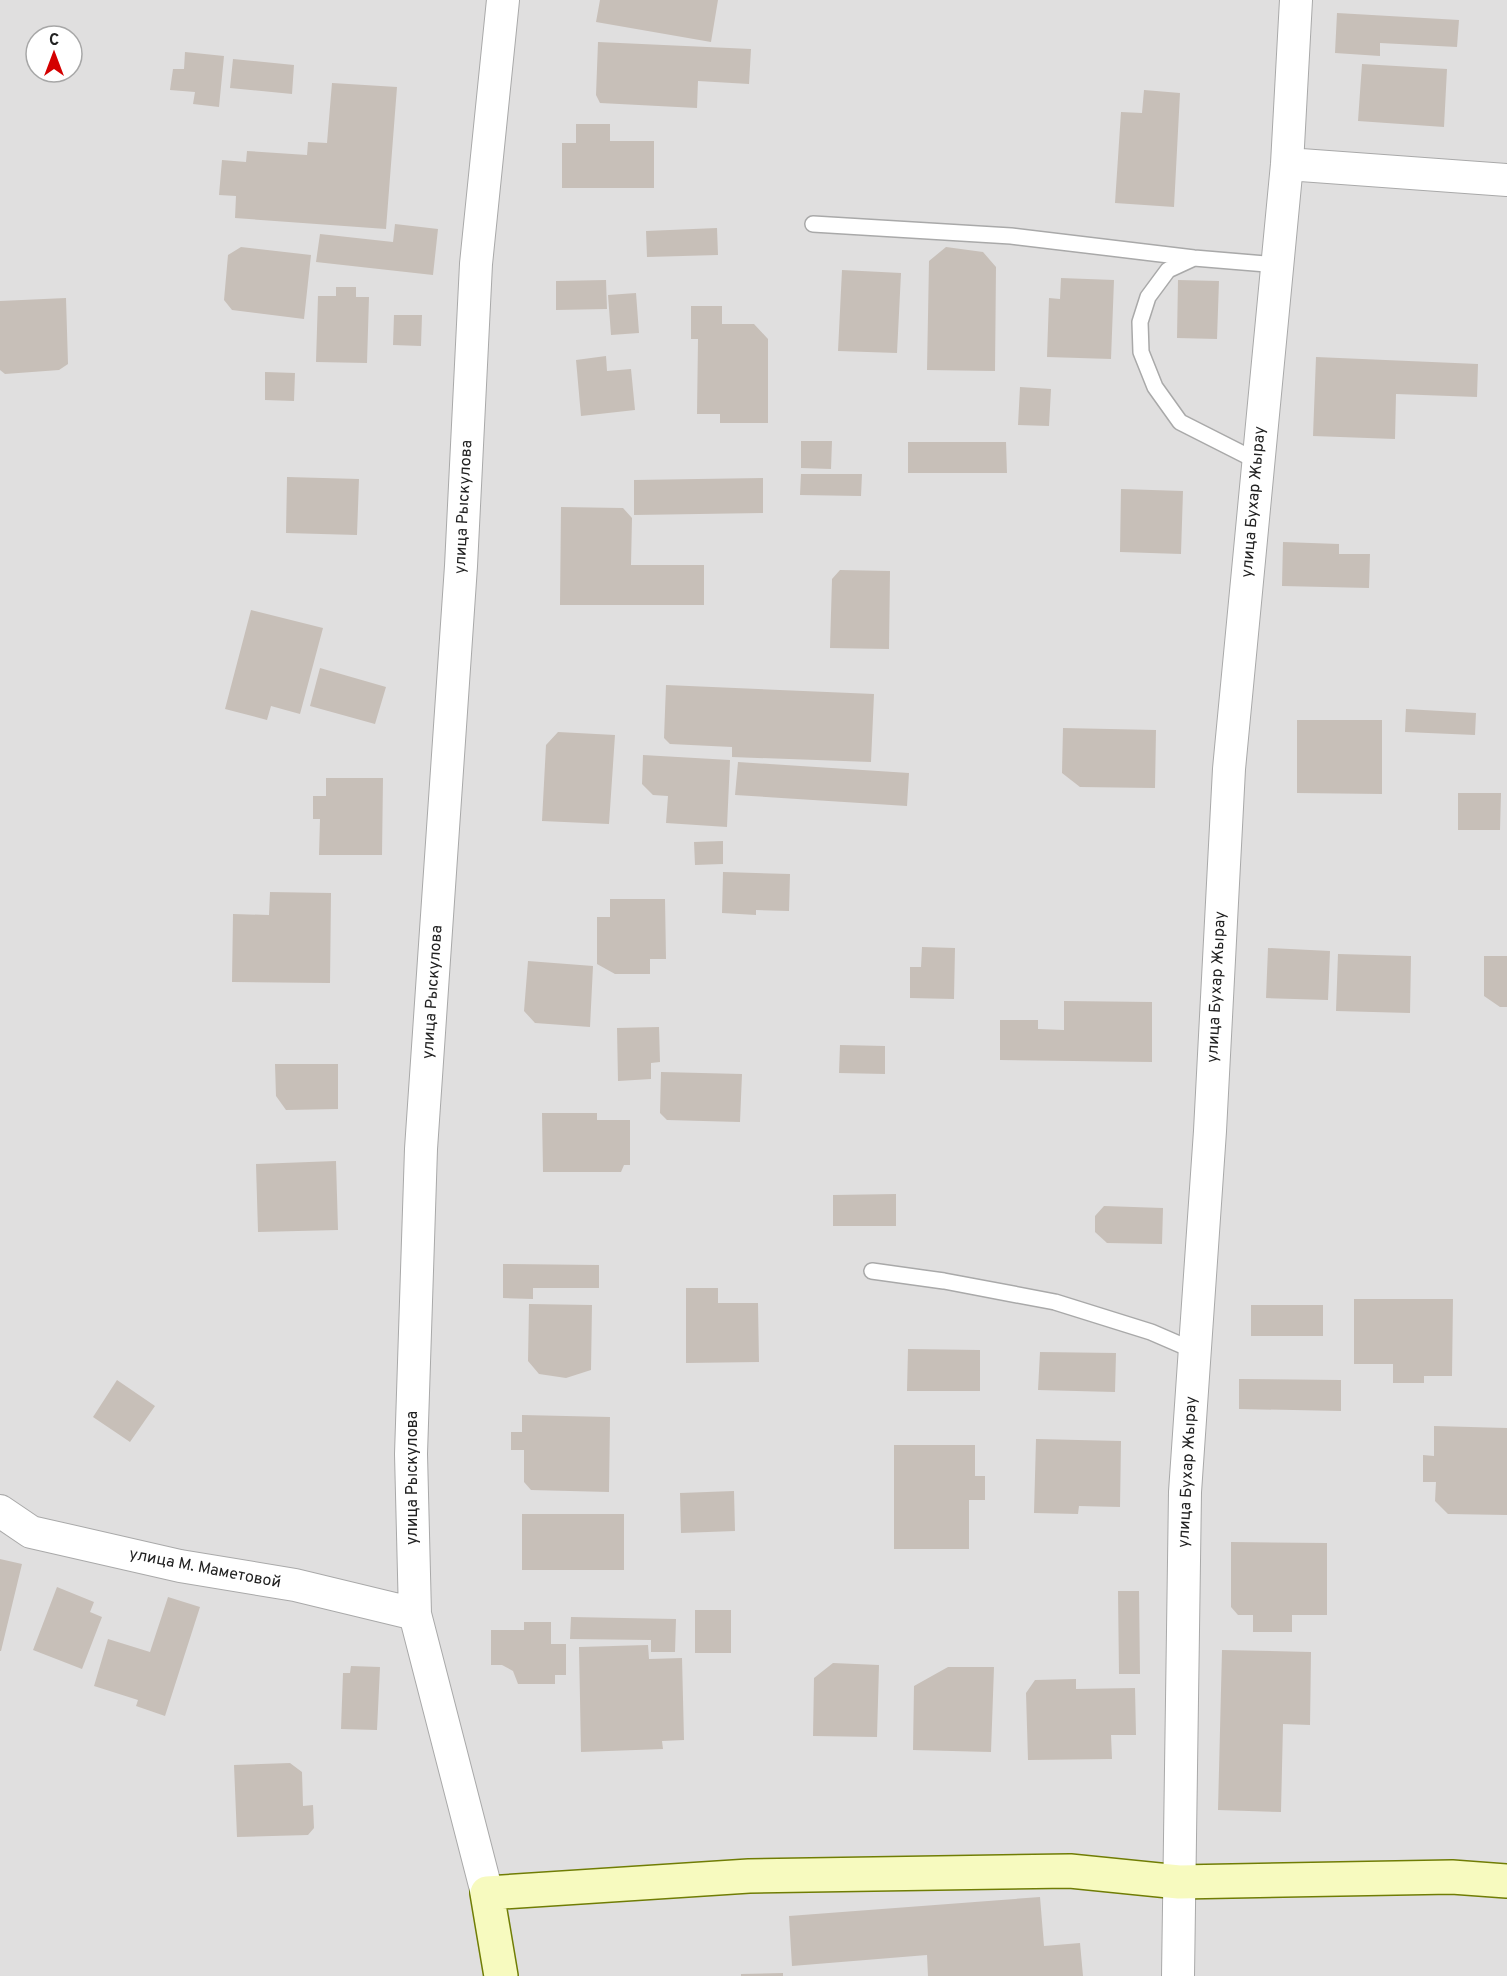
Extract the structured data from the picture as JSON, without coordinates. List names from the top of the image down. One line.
{"streets":{"street":["улица Бухар Жырау","улица Рыскулова","улица М. Маметовой"]},"crossings":[["улица Рыскулова","улица М. Маметовой"]],"north":"top"}
